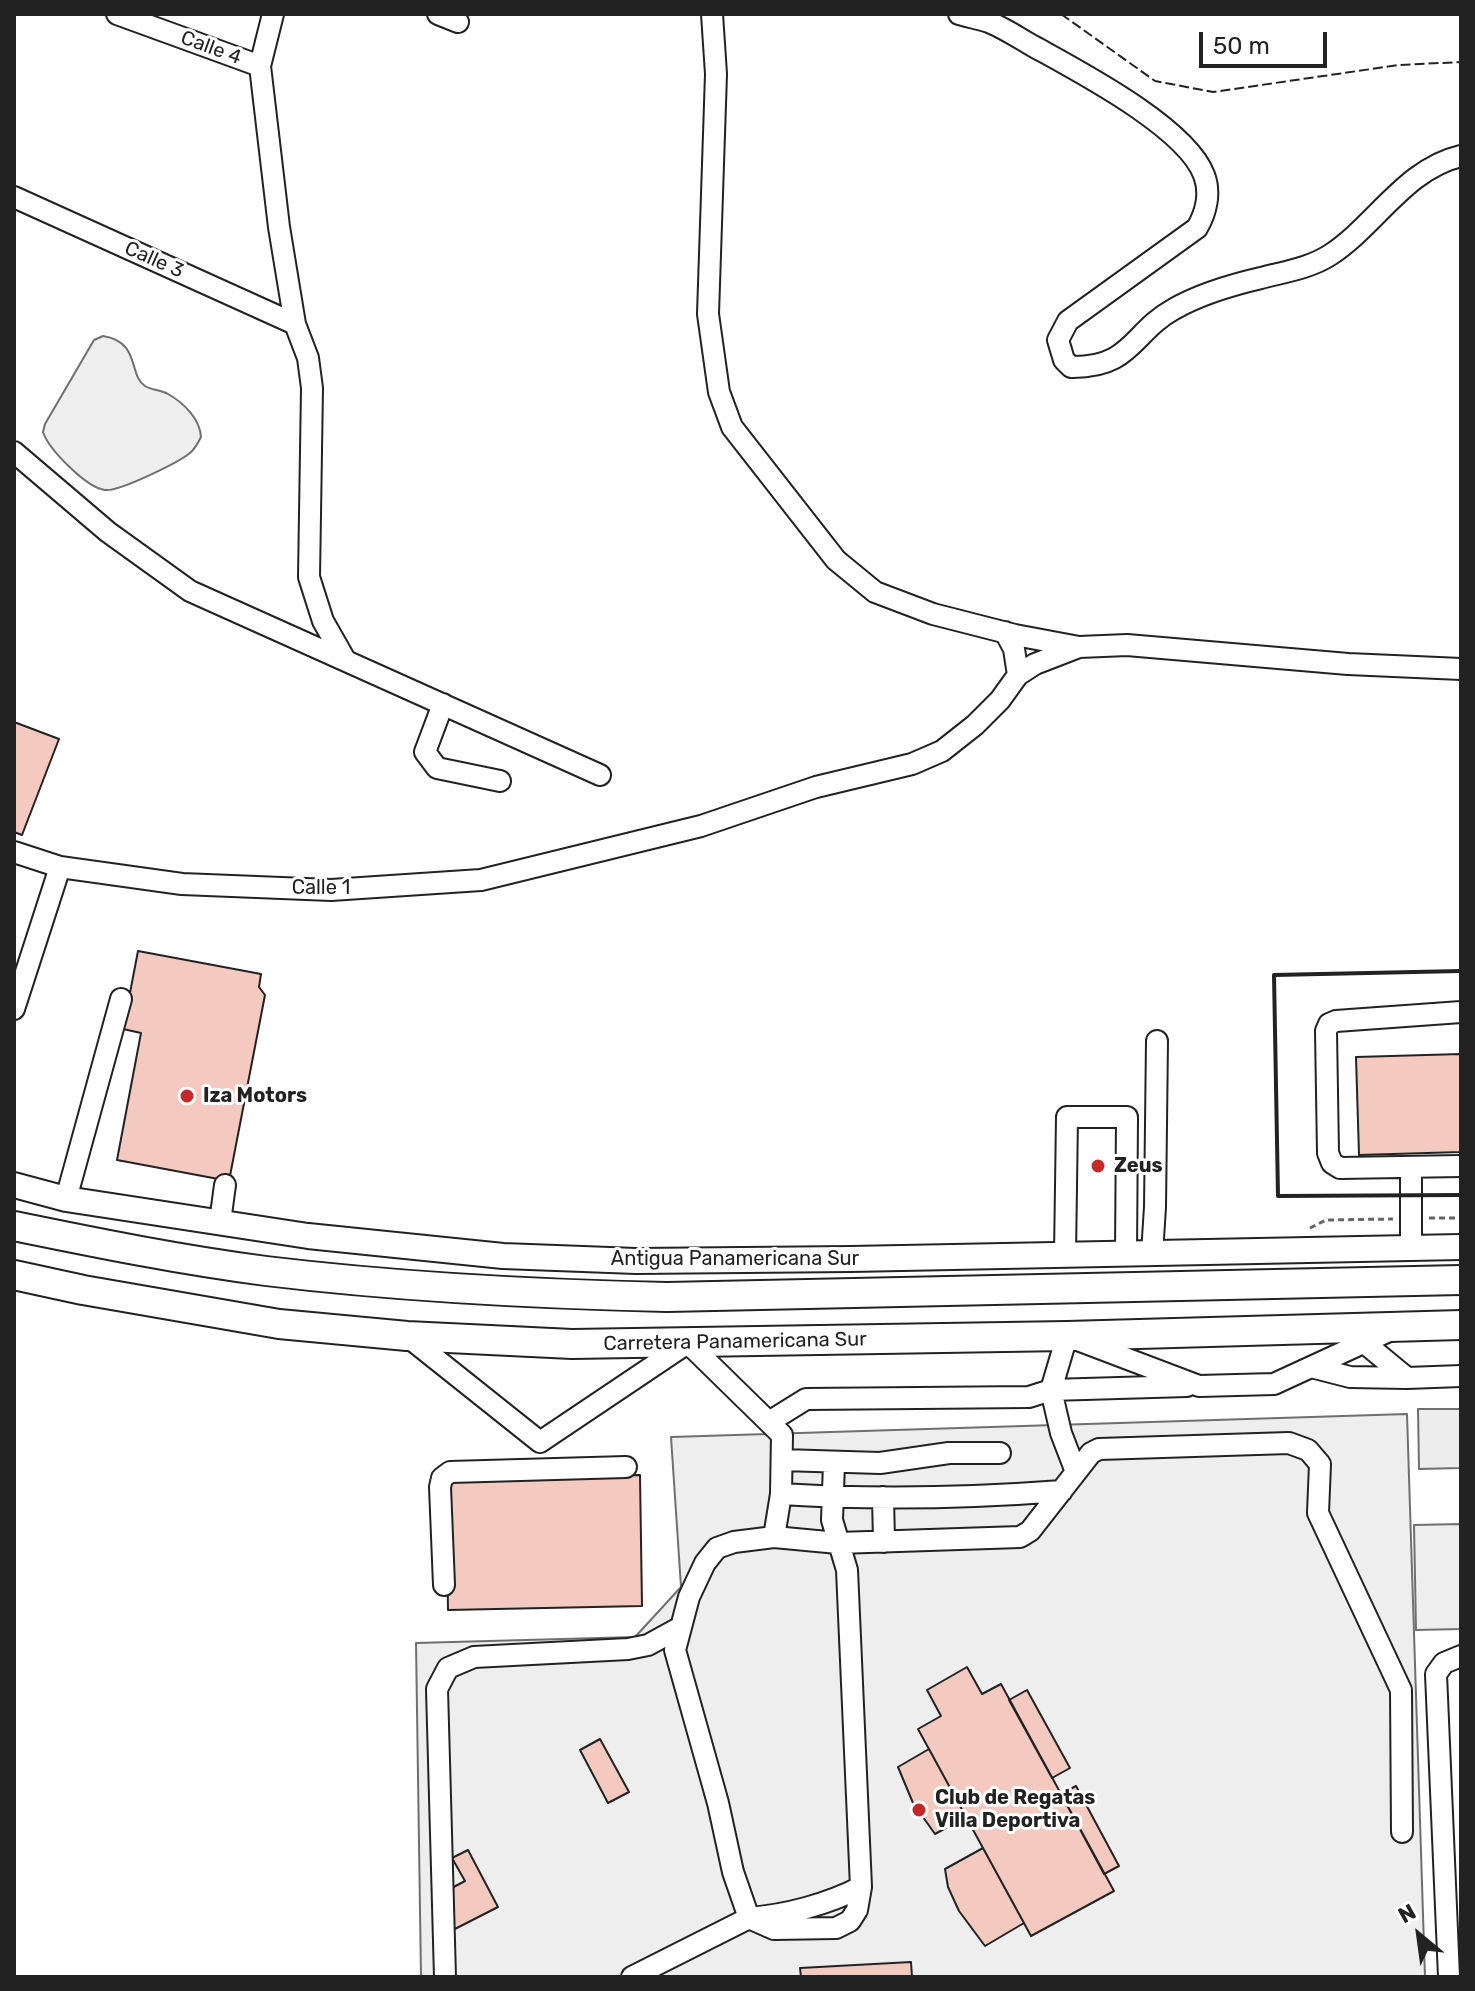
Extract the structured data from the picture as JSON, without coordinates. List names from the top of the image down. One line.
{"streets":{"highway":["Carretera Panamericana Sur"],"main road":["Antigua Panamericana Sur"],"street":["Calle 4","Calle 3","Calle 1"]},"places":["Iza Motors","Zeus","Club de Regatas Villa Deportiva"],"scale_bar":"50 m","north":"top left"}
